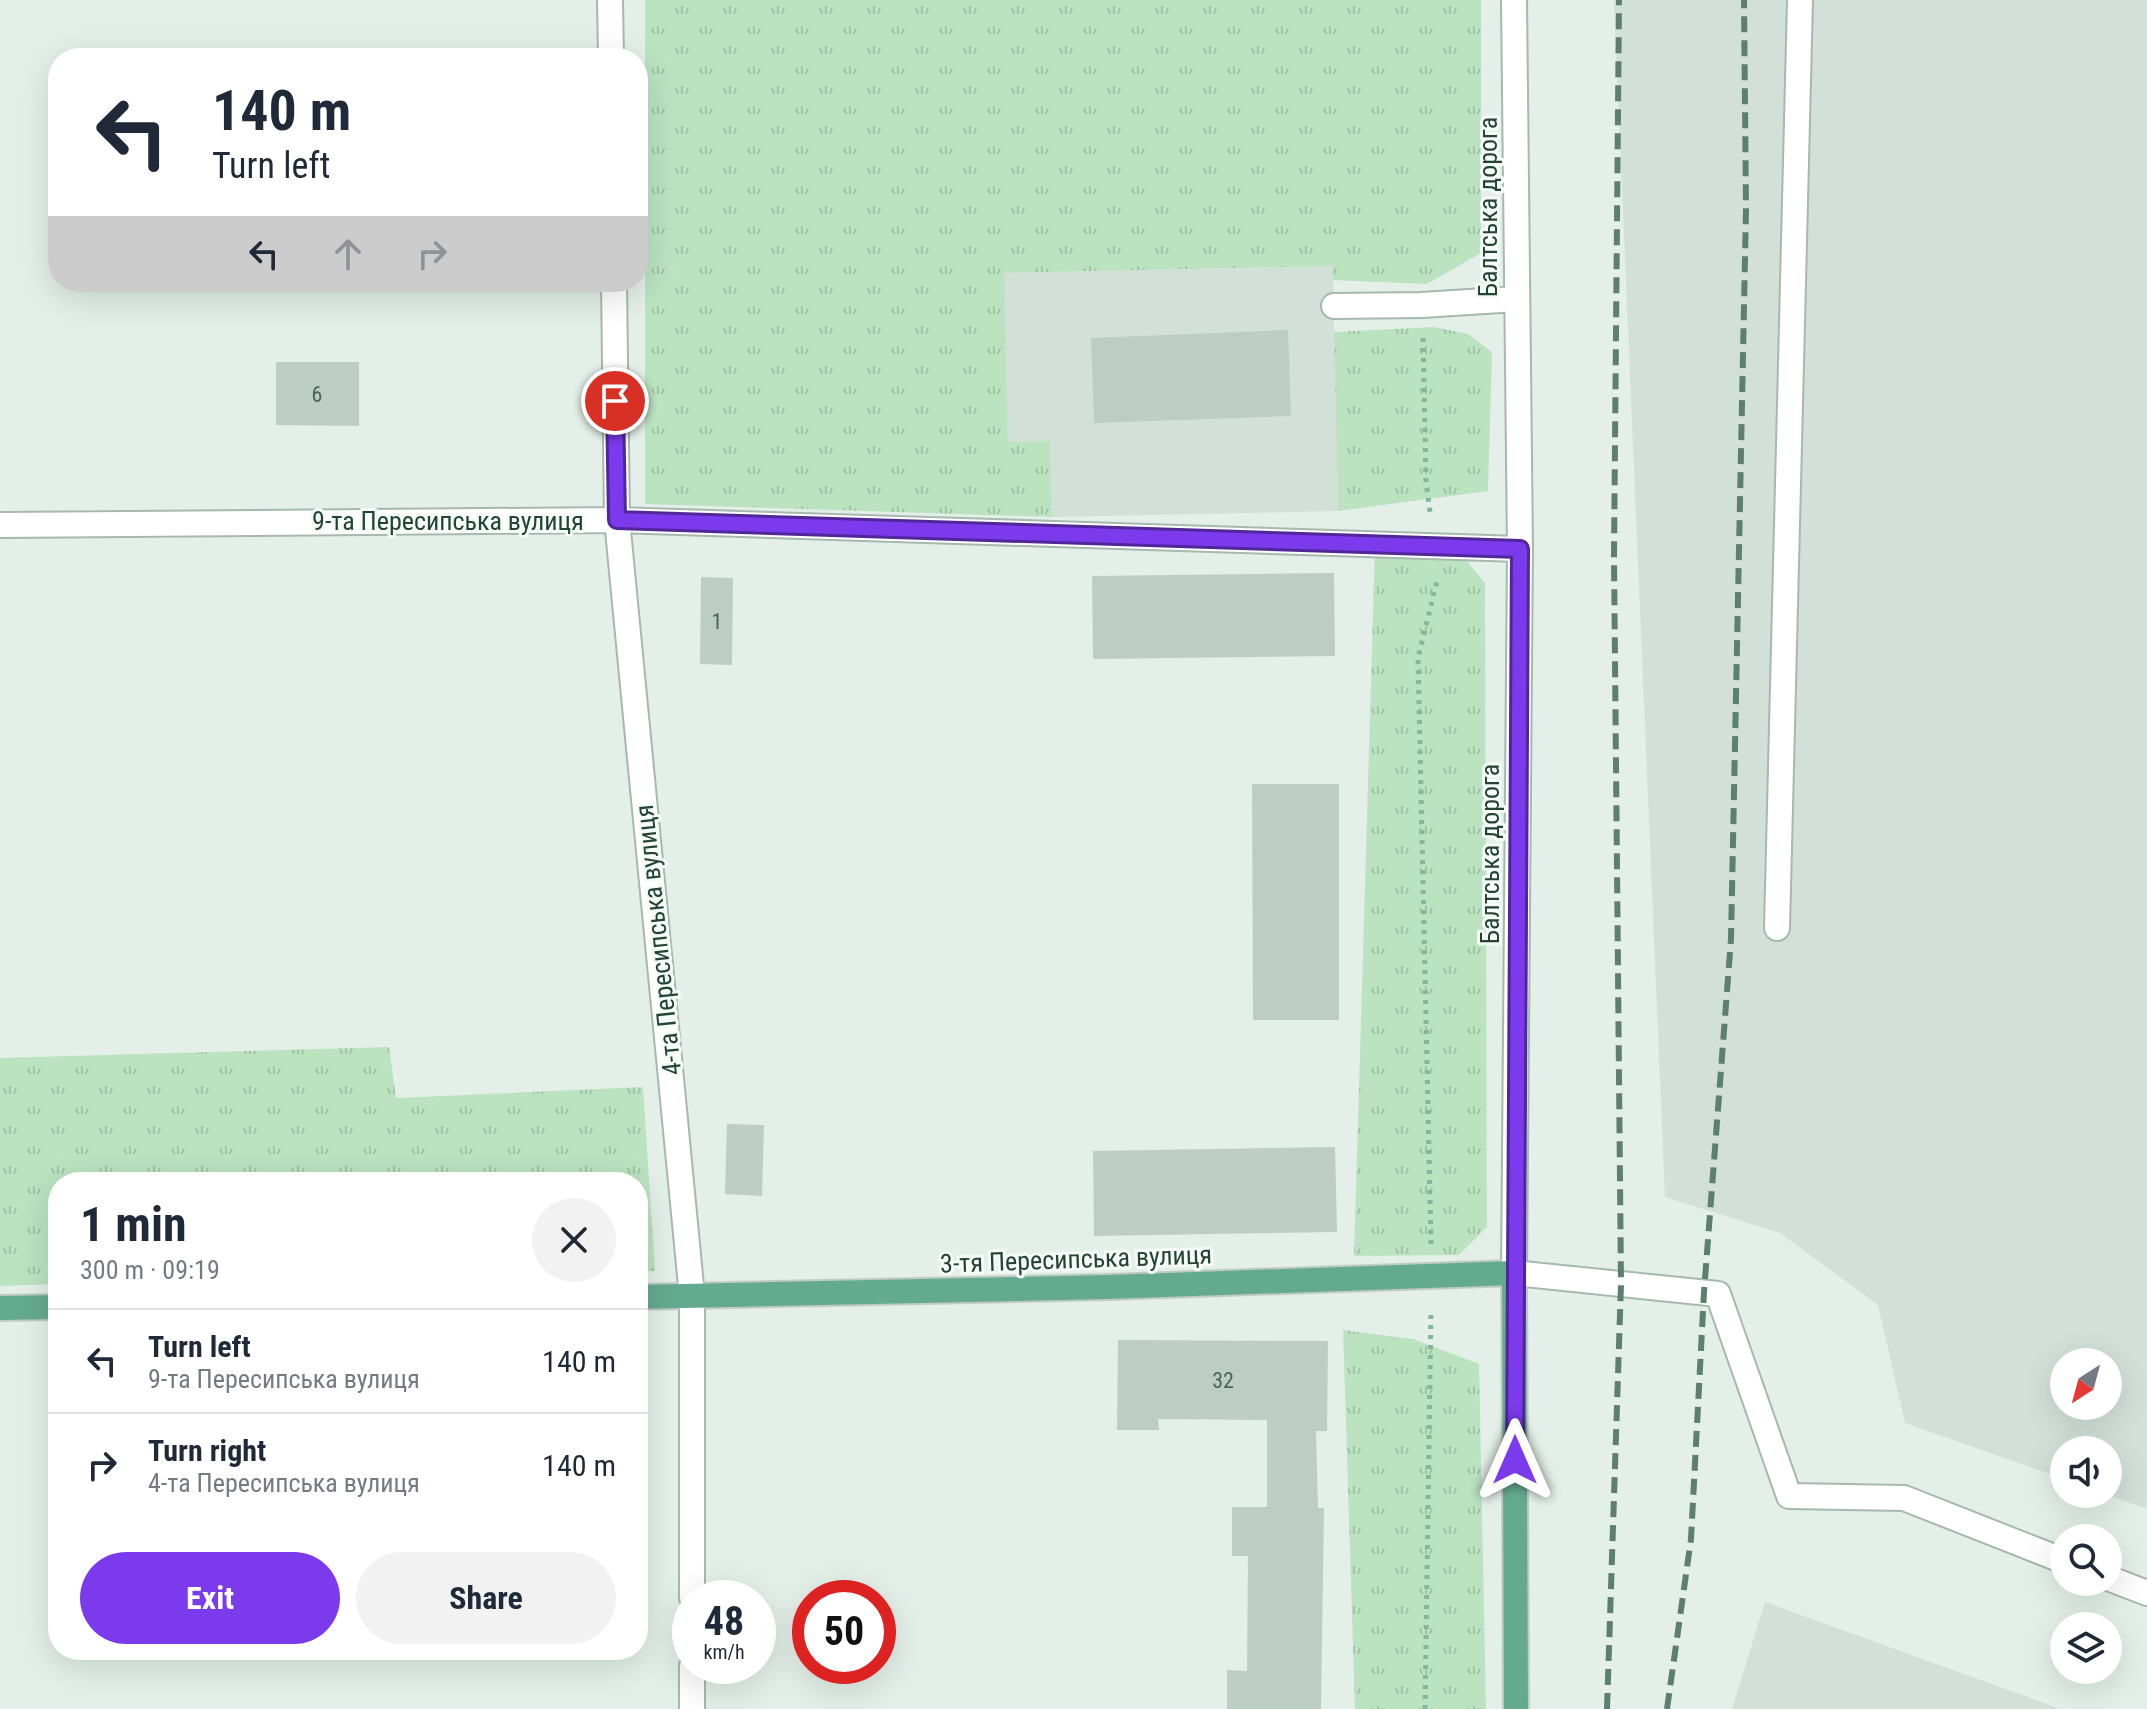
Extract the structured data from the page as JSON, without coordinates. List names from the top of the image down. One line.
{"streets":{"main road":["Балтська дорога","3-тя Пересипська вулиця"],"street":["9-та Пересипська вулиця","4-та Пересипська вулиця"]},"crossings":[["Балтська дорога","9-та Пересипська вулиця"],["Балтська дорога","3-тя Пересипська вулиця"],["9-та Пересипська вулиця","4-та Пересипська вулиця"],["4-та Пересипська вулиця","3-тя Пересипська вулиця"]],"house_numbers":["6","1","32"],"north":"bottom left","page":{"turn":["140 m","Turn left"],"heading":["1 min","300 m · 09:19"],"list":[{"name":"Turn left","note":"9-та Пересипська вулиця","value":"140 m"},{"name":"Turn right","note":"4-та Пересипська вулиця","value":"140 m"}],"buttons":["Exit","Share"],"speed":"48 km/h","limit":"50"}}
